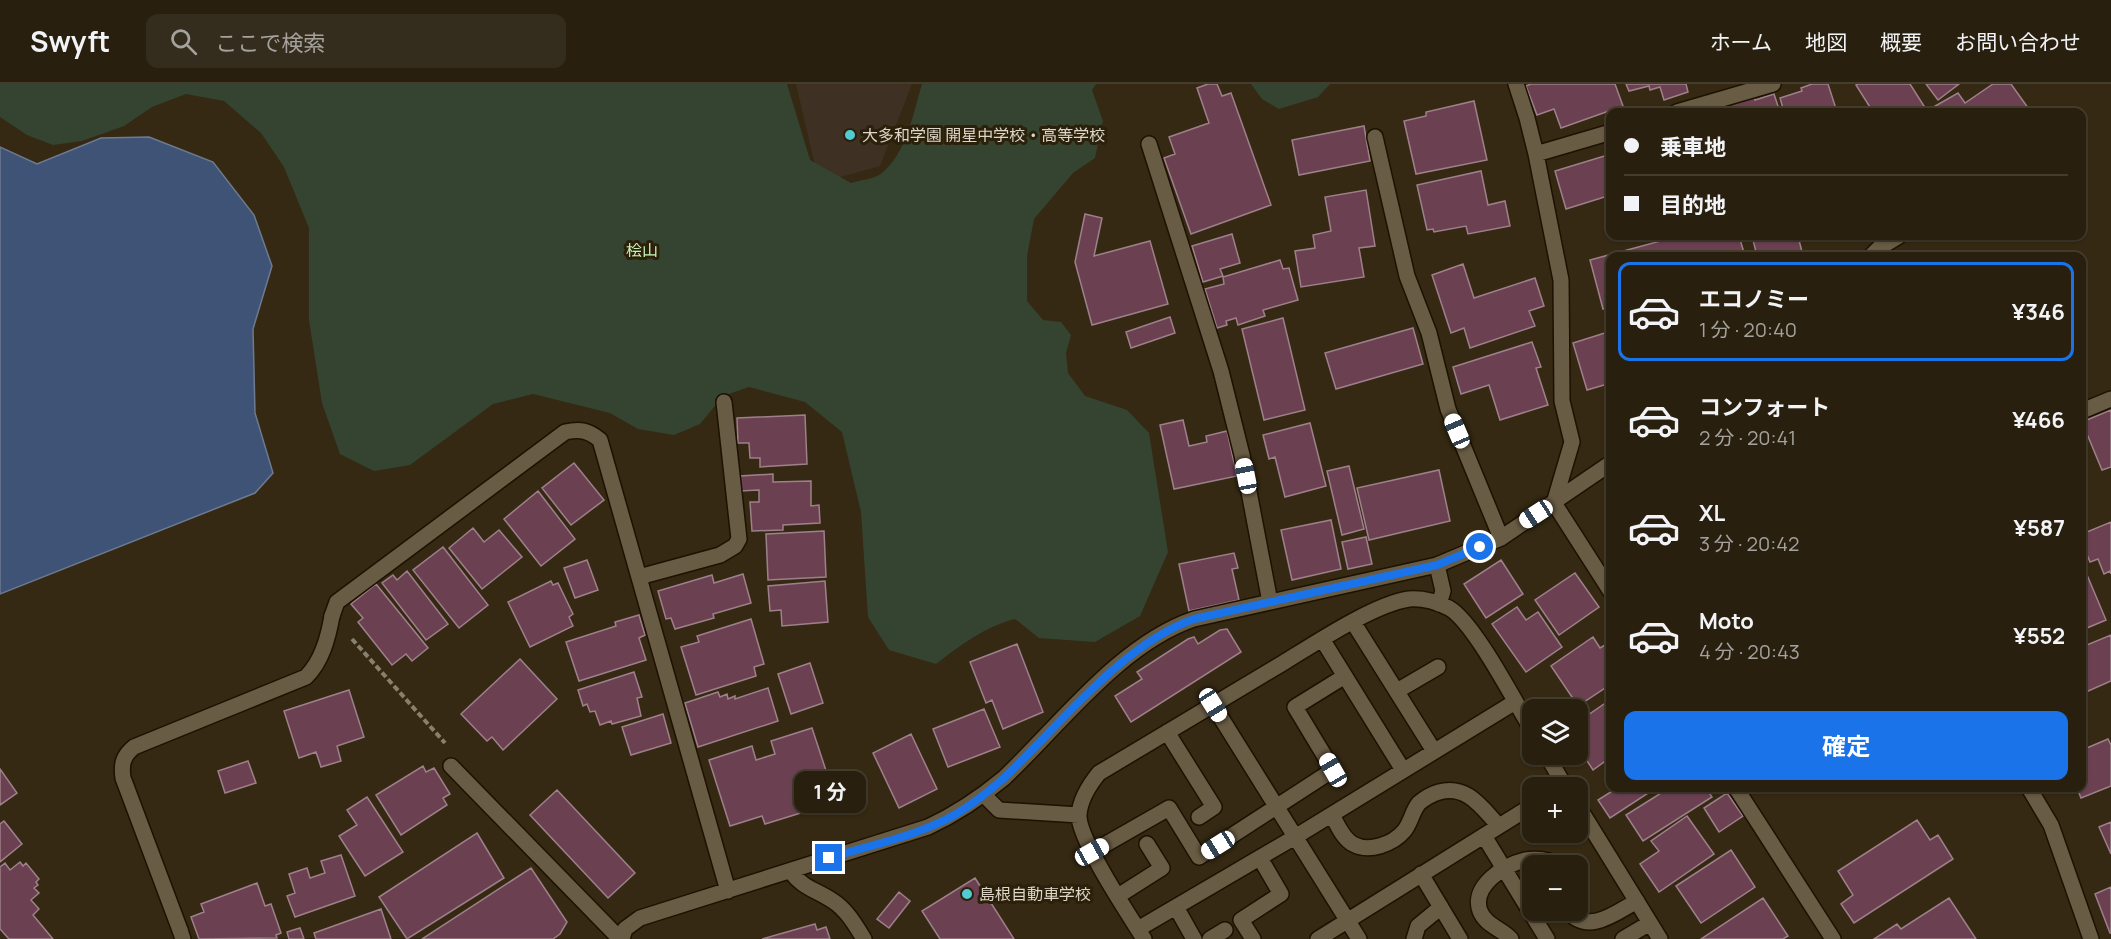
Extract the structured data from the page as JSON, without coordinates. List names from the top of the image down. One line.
{"parks":["桧山"],"places":["大多和学園 開星中学校・高等学校","島根自動車学校"],"page":{"header":"Swyft","search":"ここで検索","nav":["ホーム","地図","概要","お問い合わせ"],"banner":["乗車地","目的地"],"list":[{"name":"エコノミー","note":"1 分 · 20:40","value":"¥346"},{"name":"コンフォート","note":"2 分 · 20:41","value":"¥466"},{"name":"XL","note":"3 分 · 20:42","value":"¥587"},{"name":"Moto","note":"4 分 · 20:43","value":"¥552"}],"map_buttons":["+","−"],"buttons":"確定","bubble":"1 分"}}
